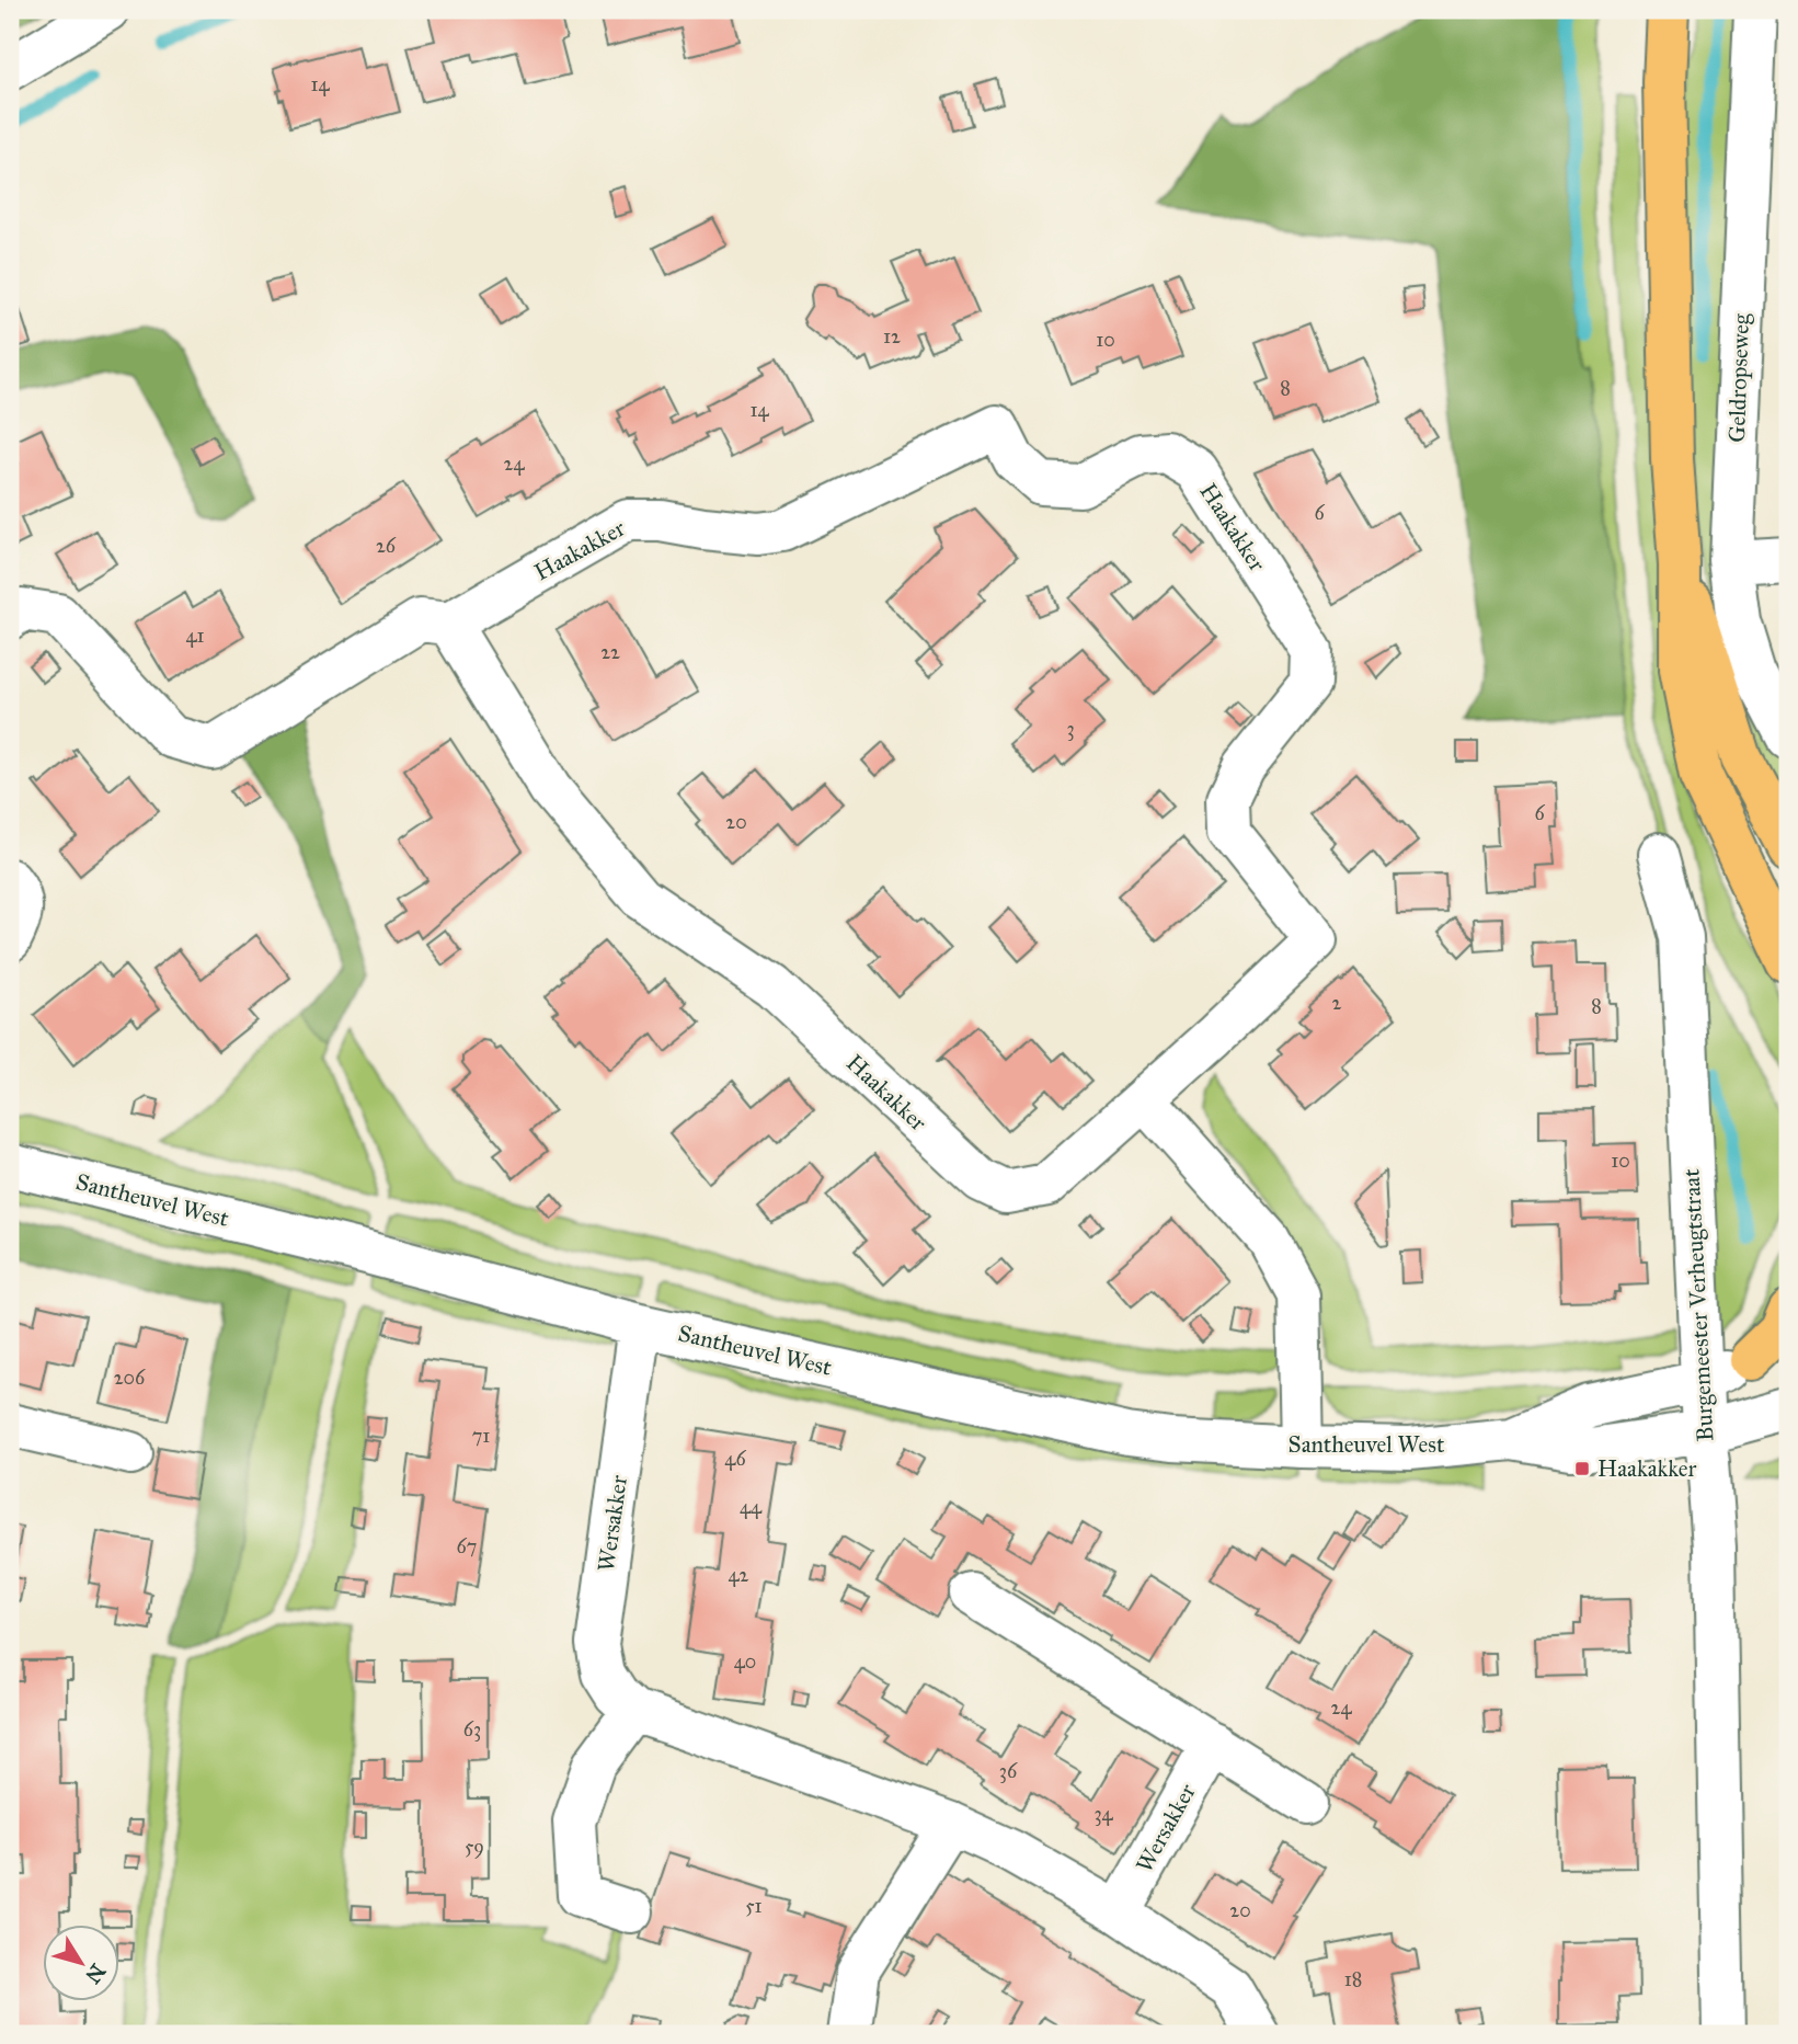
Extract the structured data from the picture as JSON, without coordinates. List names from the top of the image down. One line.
{"streets":{"street":["Geldropseweg","Haakakker","Santheuvel West","Burgemeester Verheugtstraat","Wersakker"]},"crossings":[["Santheuvel West","Burgemeester Verheugtstraat"],["Santheuvel West","Wersakker"]],"places":{"transit":["Haakakker"]},"house_numbers":["14","12","10","8","14","24","6","26","41","22","3","6","20","2","8","10","206","71","46","44","67","42","40","24","63","36","34","59","51","20","18"],"north":"bottom right"}
